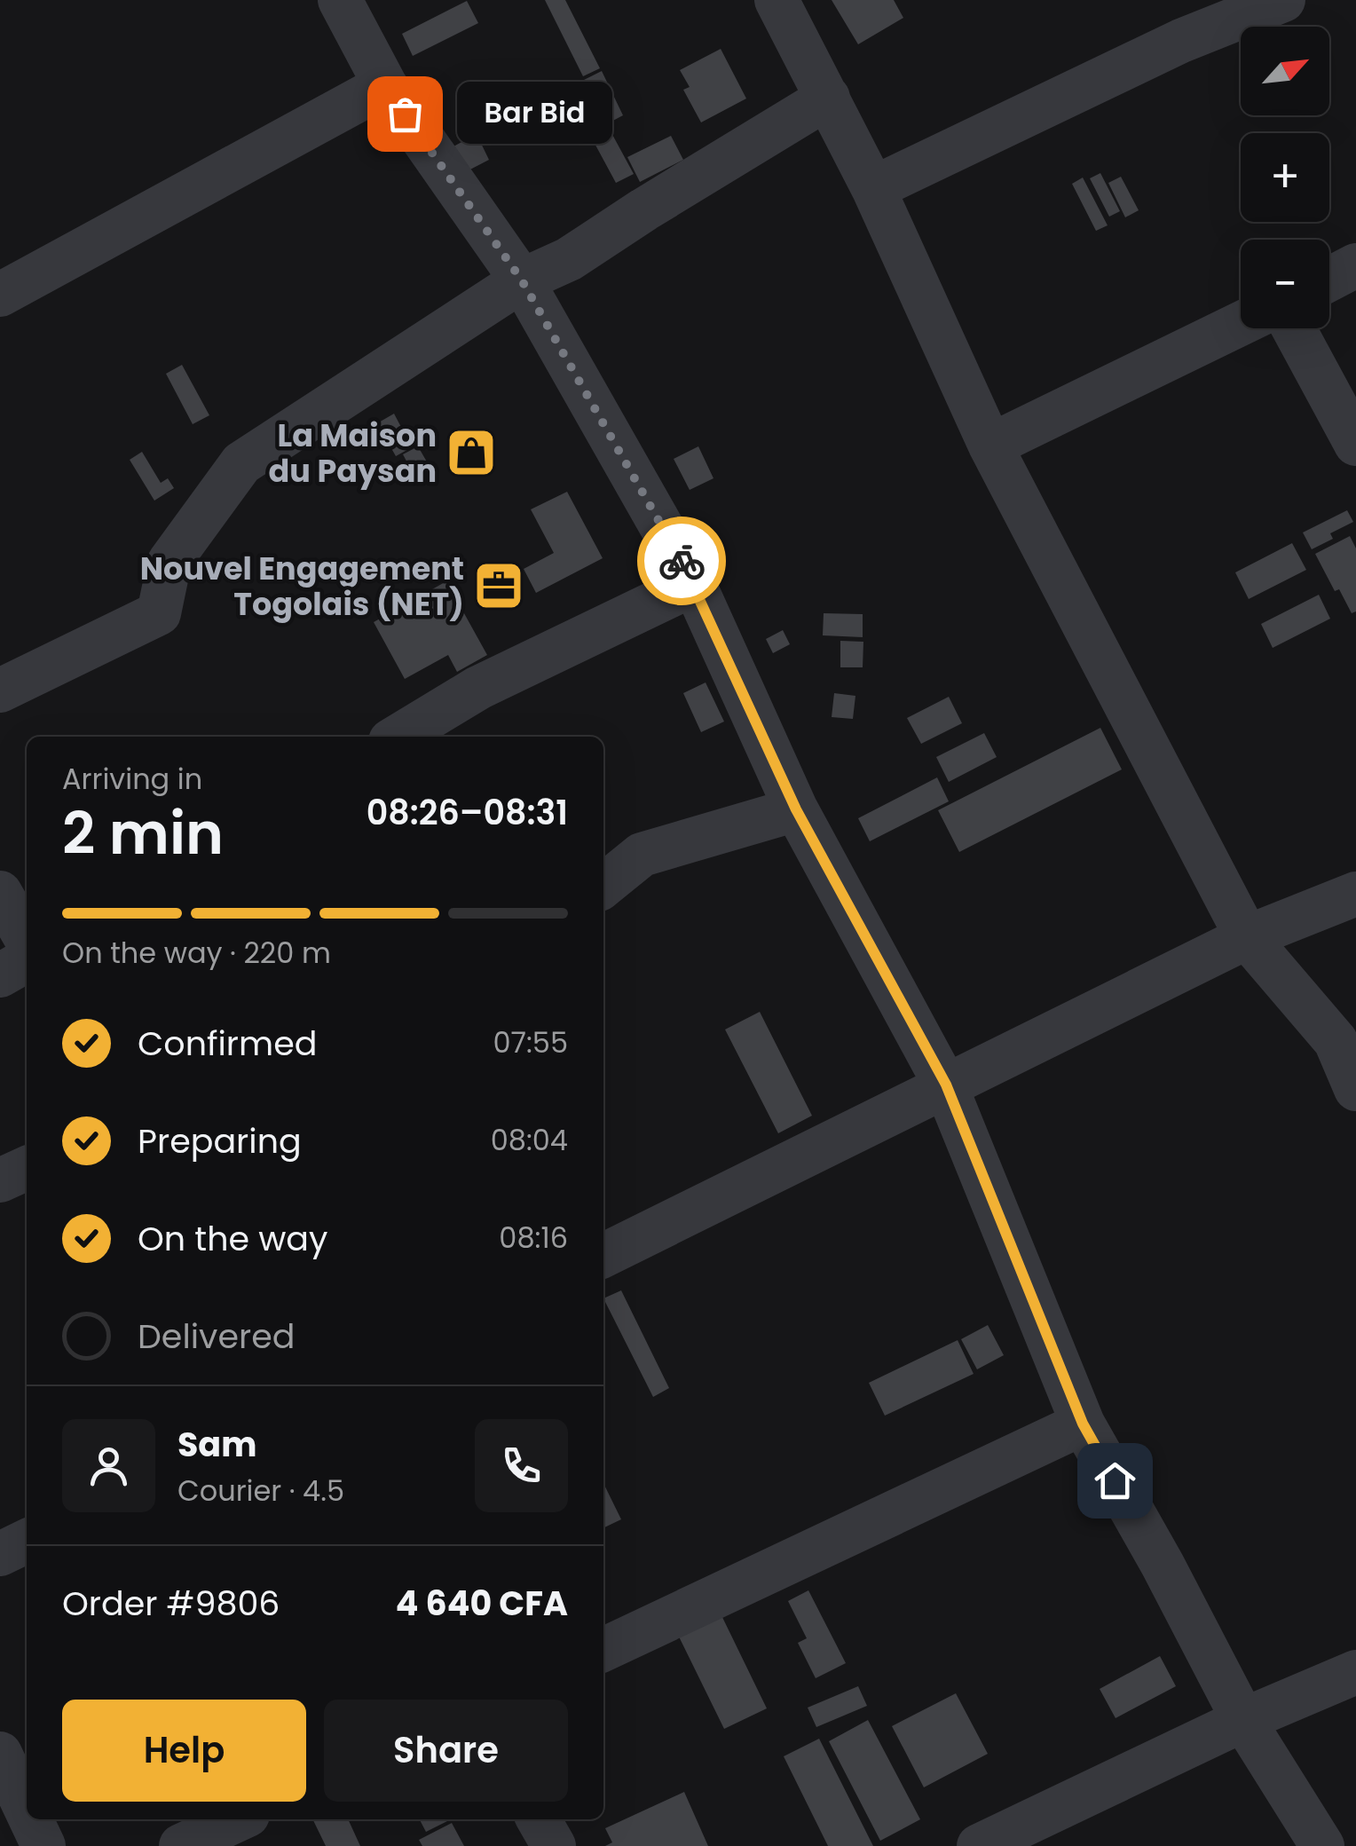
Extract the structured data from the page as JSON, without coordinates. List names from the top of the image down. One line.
{"places":{"other":["Bar Bid"],"shop":["La Maison du Paysan"],"office":["Nouvel Engagement Togolais (NET)"]},"north":"top right","page":{"map_buttons":["+","−"],"bubble":"Bar Bid","heading":["2 min","Arriving in","08:26–08:31"],"panel":["Sam","Courier · 4.5","Order #9806","4 640 CFA"],"bar":"On the way · 220 m","list":[["Confirmed","07:55"],["Preparing","08:04"],["On the way","08:16"],"Delivered"],"buttons":["Help","Share"]}}
